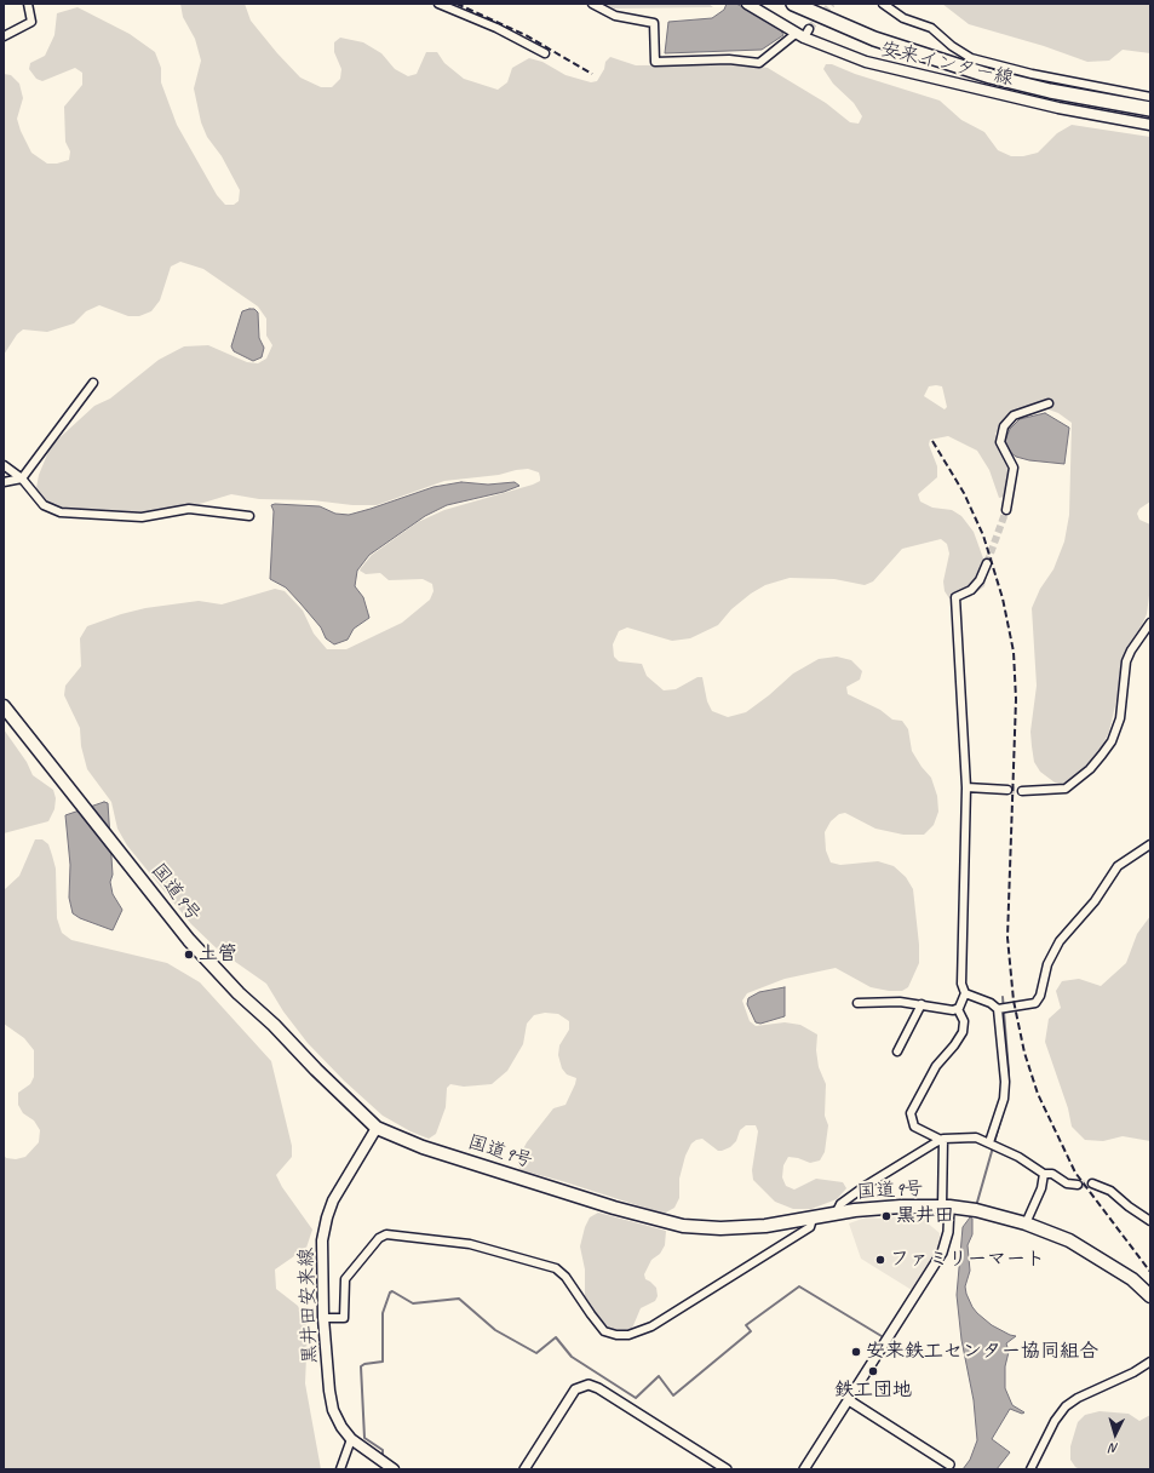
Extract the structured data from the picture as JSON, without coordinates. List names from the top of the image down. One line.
{"streets":{"highway":["国道9号"],"main road":["安来インター線","黒井田安来線"]},"crossings":[["国道9号","黒井田安来線"]],"places":["土管","黒井田","ファミリーマート","安来鉄工センター協同組合","鉄工団地"],"north":"bottom"}
